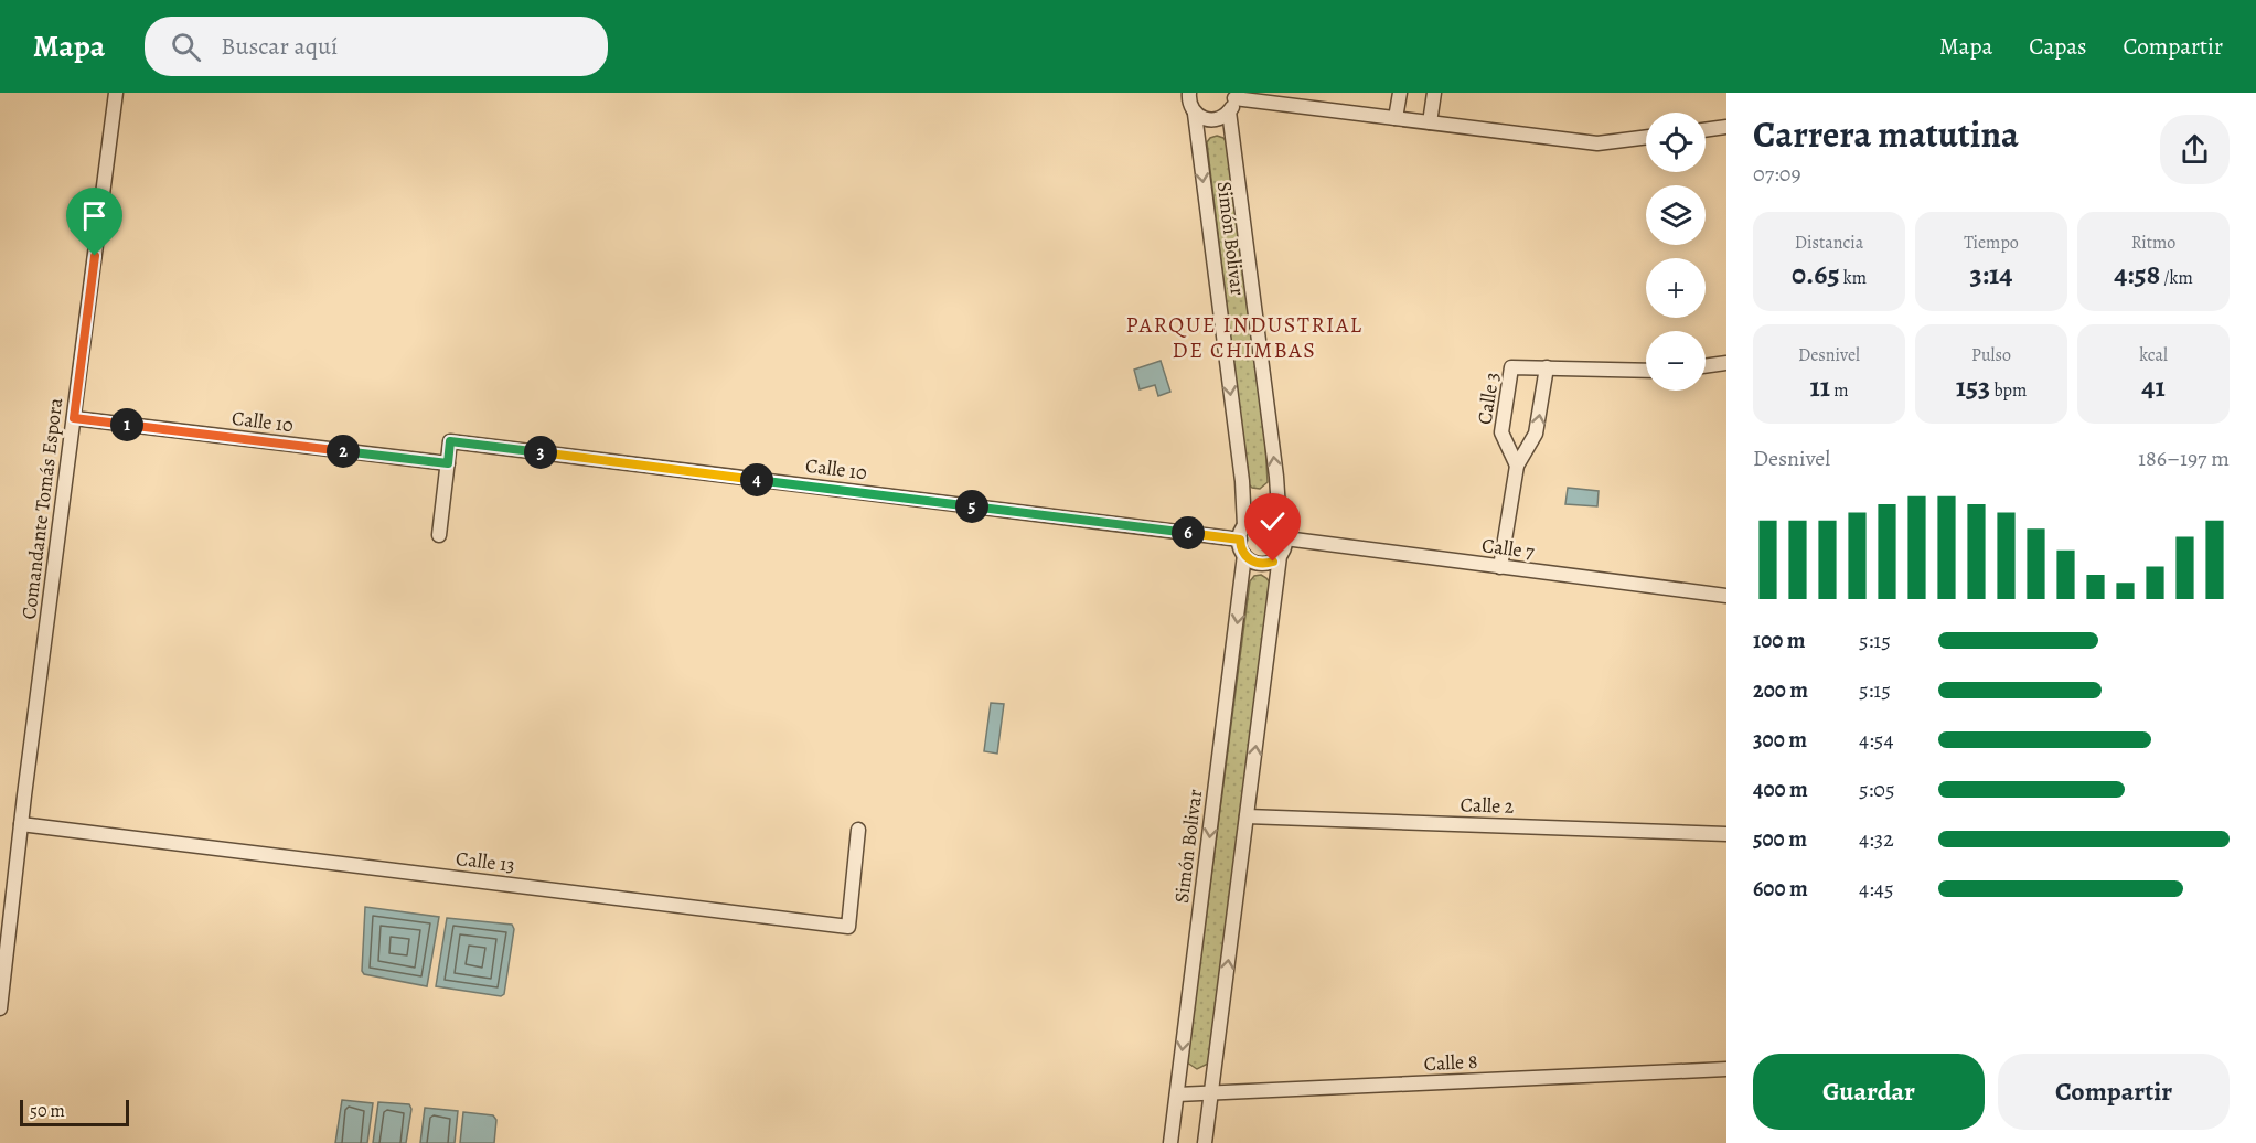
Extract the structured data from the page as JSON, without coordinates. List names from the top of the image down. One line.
{"streets":{"street":["Simón Bolivar","Calle 3","Calle 10","Comandante Tomás Espora","Calle 7","Calle 2","Calle 13","Calle 8"]},"crossings":[["Simón Bolivar","Calle 10"],["Simón Bolivar","Calle 7"],["Simón Bolivar","Calle 8"],["Calle 10","Comandante Tomás Espora"],["Calle 10","Calle 7"],["Comandante Tomás Espora","Calle 13"]],"districts":["PARQUE INDUSTRIAL DE CHIMBAS"],"scale_bar":"50 m","page":{"header":"Mapa","search":"Buscar aquí","nav":["Mapa","Capas","Compartir"],"heading":["Carrera matutina","07:09"],"map_buttons":["+","−"],"stats":[["Distancia","0.65 km"],["Tiempo","3:14"],["Ritmo","4:58 /km"],["Desnivel","11 m"],["Pulso","153 bpm"],["kcal","41"]],"pins":["1","2","3","4","5","6"],"chart":["Desnivel","186–197 m"],"list":[{"name":"100 m","note":"5:15"},{"name":"200 m","note":"5:15"},{"name":"300 m","note":"4:54"},{"name":"400 m","note":"5:05"},{"name":"500 m","note":"4:32"},{"name":"600 m","note":"4:45"}],"buttons":["Guardar","Compartir"],"scale":"50 m"}}
